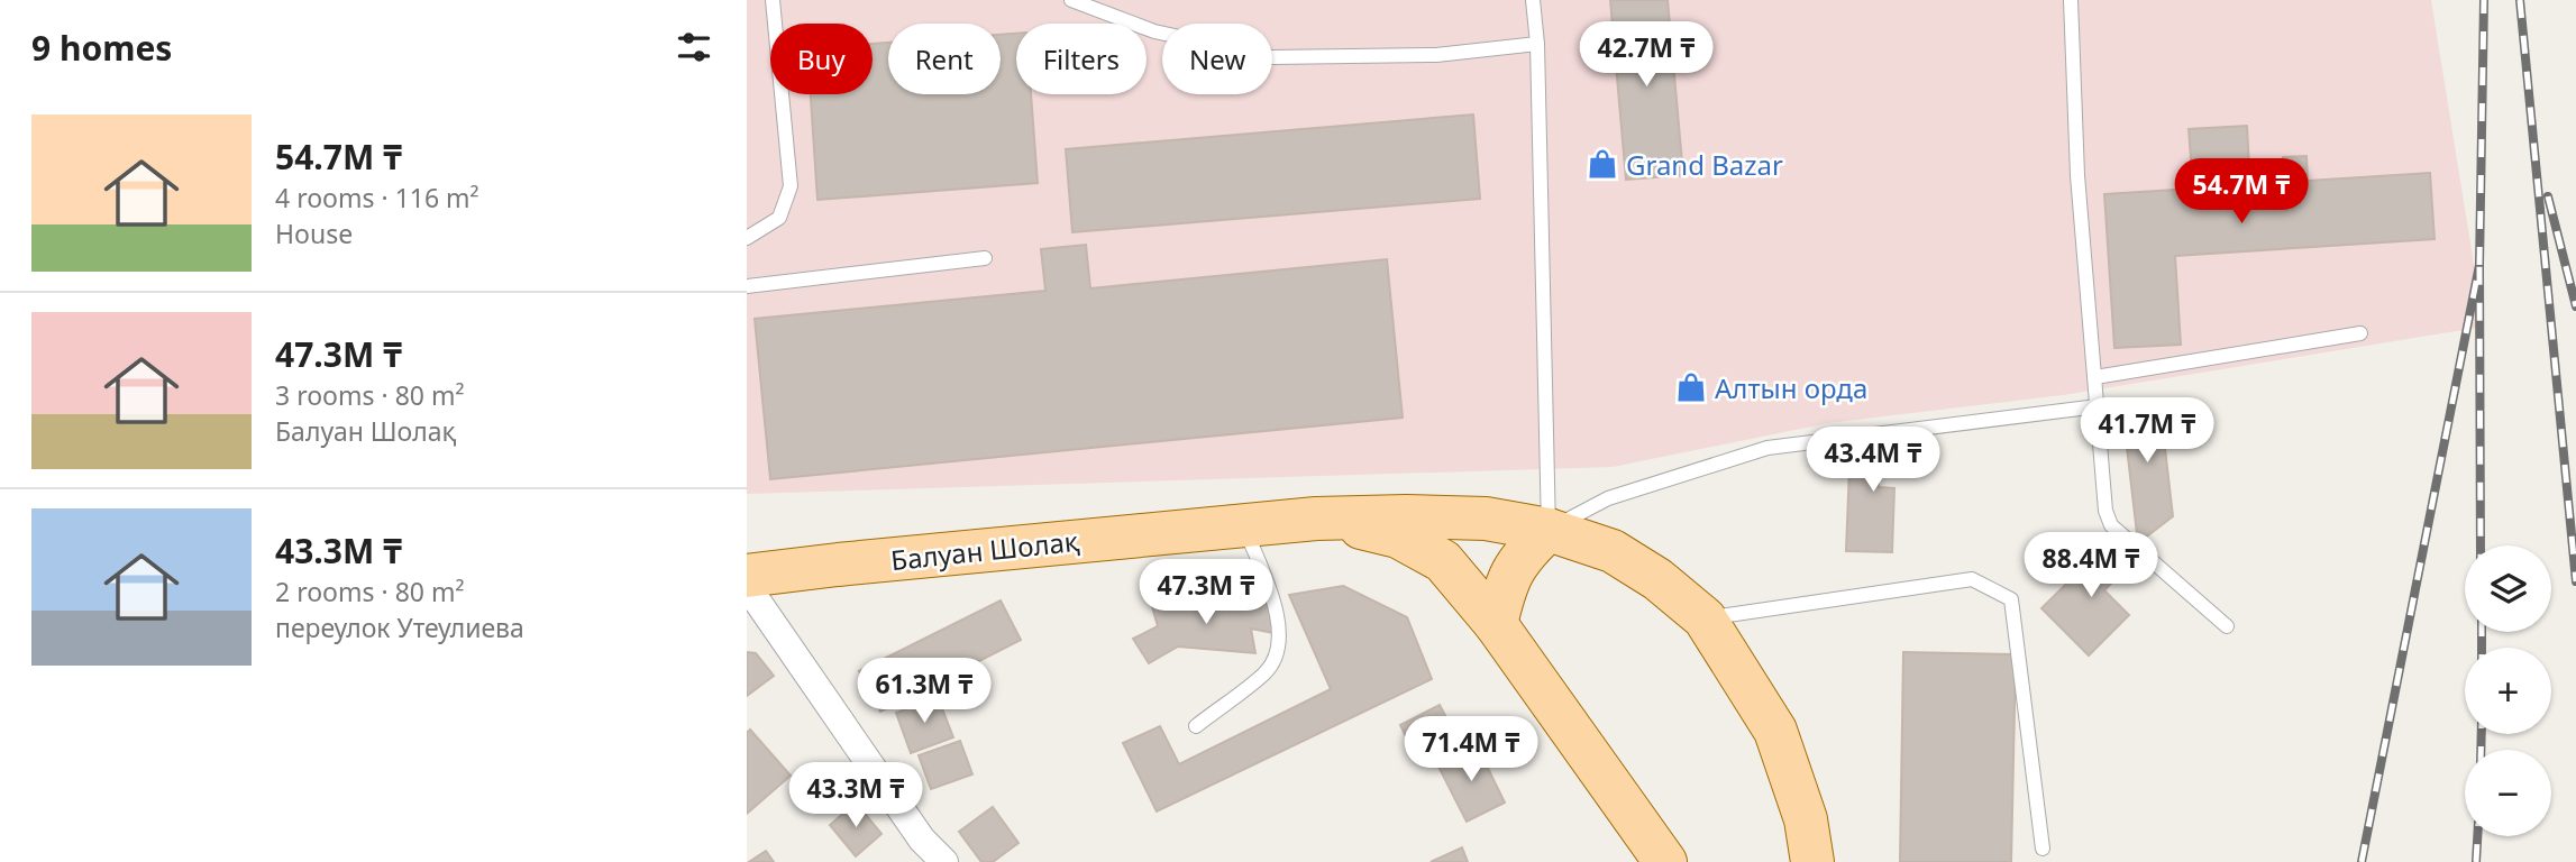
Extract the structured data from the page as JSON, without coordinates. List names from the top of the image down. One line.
{"streets":{"main road":["Балуан Шолақ"]},"places":{"shop":["Grand Bazar","Алтын орда"]},"page":{"heading":"9 homes","price":["42.7M ₸","54.7M ₸","41.7M ₸","43.4M ₸","88.4M ₸","47.3M ₸","61.3M ₸","71.4M ₸","43.3M ₸"],"chip":["Buy","Rent","Filters","New"],"list":[{"name":"54.7M ₸","note":"4 rooms · 116 m² · House"},{"name":"47.3M ₸","note":"3 rooms · 80 m² · Балуан Шолақ"},{"name":"43.3M ₸","note":"2 rooms · 80 m² · переулок Утеулиева"}],"map_buttons":["+","−"]}}
